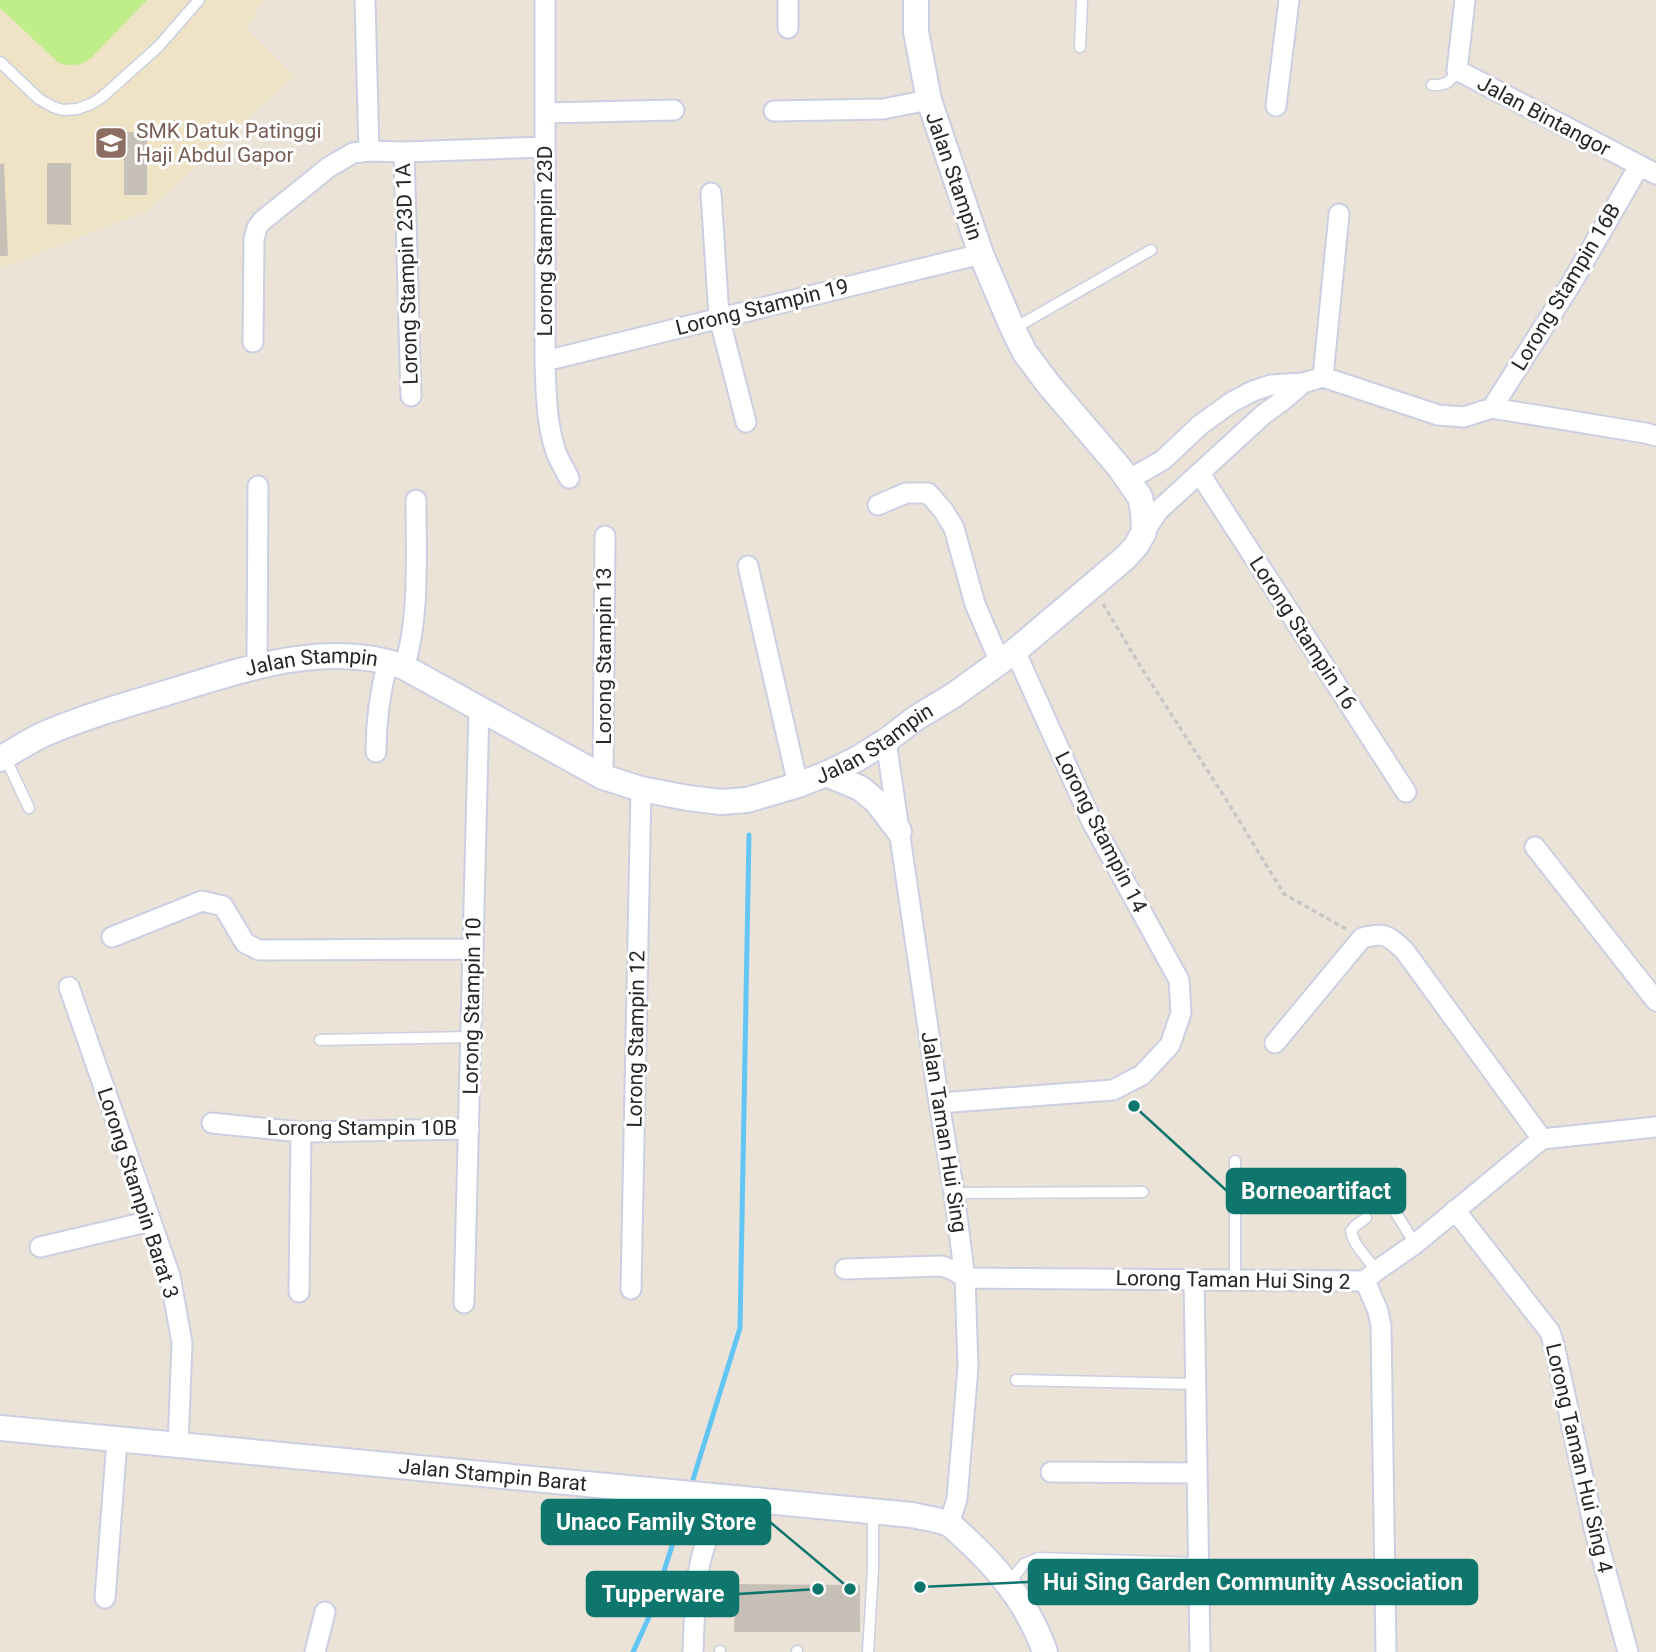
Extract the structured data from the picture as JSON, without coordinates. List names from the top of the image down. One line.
{"streets":{"street":["Jalan Bintangor","Jalan Stampin","Lorong Stampin 23D","Lorong Stampin 23D 1A","Lorong Stampin 16B","Lorong Stampin 19","Lorong Stampin 16","Lorong Stampin 13","Lorong Stampin 14","Lorong Stampin 10","Lorong Stampin 12","Lorong Stampin 10B","Jalan Taman Hui Sing","Lorong Stampin Barat 3","Lorong Taman Hui Sing 2","Lorong Taman Hui Sing 4","Jalan Stampin Barat"]},"crossings":[["Jalan Bintangor","Lorong Stampin 16B"],["Jalan Stampin","Lorong Stampin 19"],["Jalan Stampin","Lorong Stampin 13"],["Jalan Stampin","Lorong Stampin 14"],["Jalan Stampin","Lorong Stampin 10"],["Jalan Stampin","Lorong Stampin 12"],["Jalan Stampin","Jalan Taman Hui Sing"],["Lorong Stampin 23D","Lorong Stampin 19"],["Lorong Stampin 14","Jalan Taman Hui Sing"],["Lorong Stampin 10","Lorong Stampin 10B"],["Jalan Taman Hui Sing","Lorong Taman Hui Sing 2"],["Jalan Taman Hui Sing","Jalan Stampin Barat"],["Lorong Stampin Barat 3","Jalan Stampin Barat"],["Lorong Taman Hui Sing 2","Lorong Taman Hui Sing 4"]],"places":{"school or university":["SMK Datuk Patinggi Haji Abdul Gapor"],"other":["Borneoartifact","Hui Sing Garden Community Association","Tupperware","Unaco Family Store"]}}
